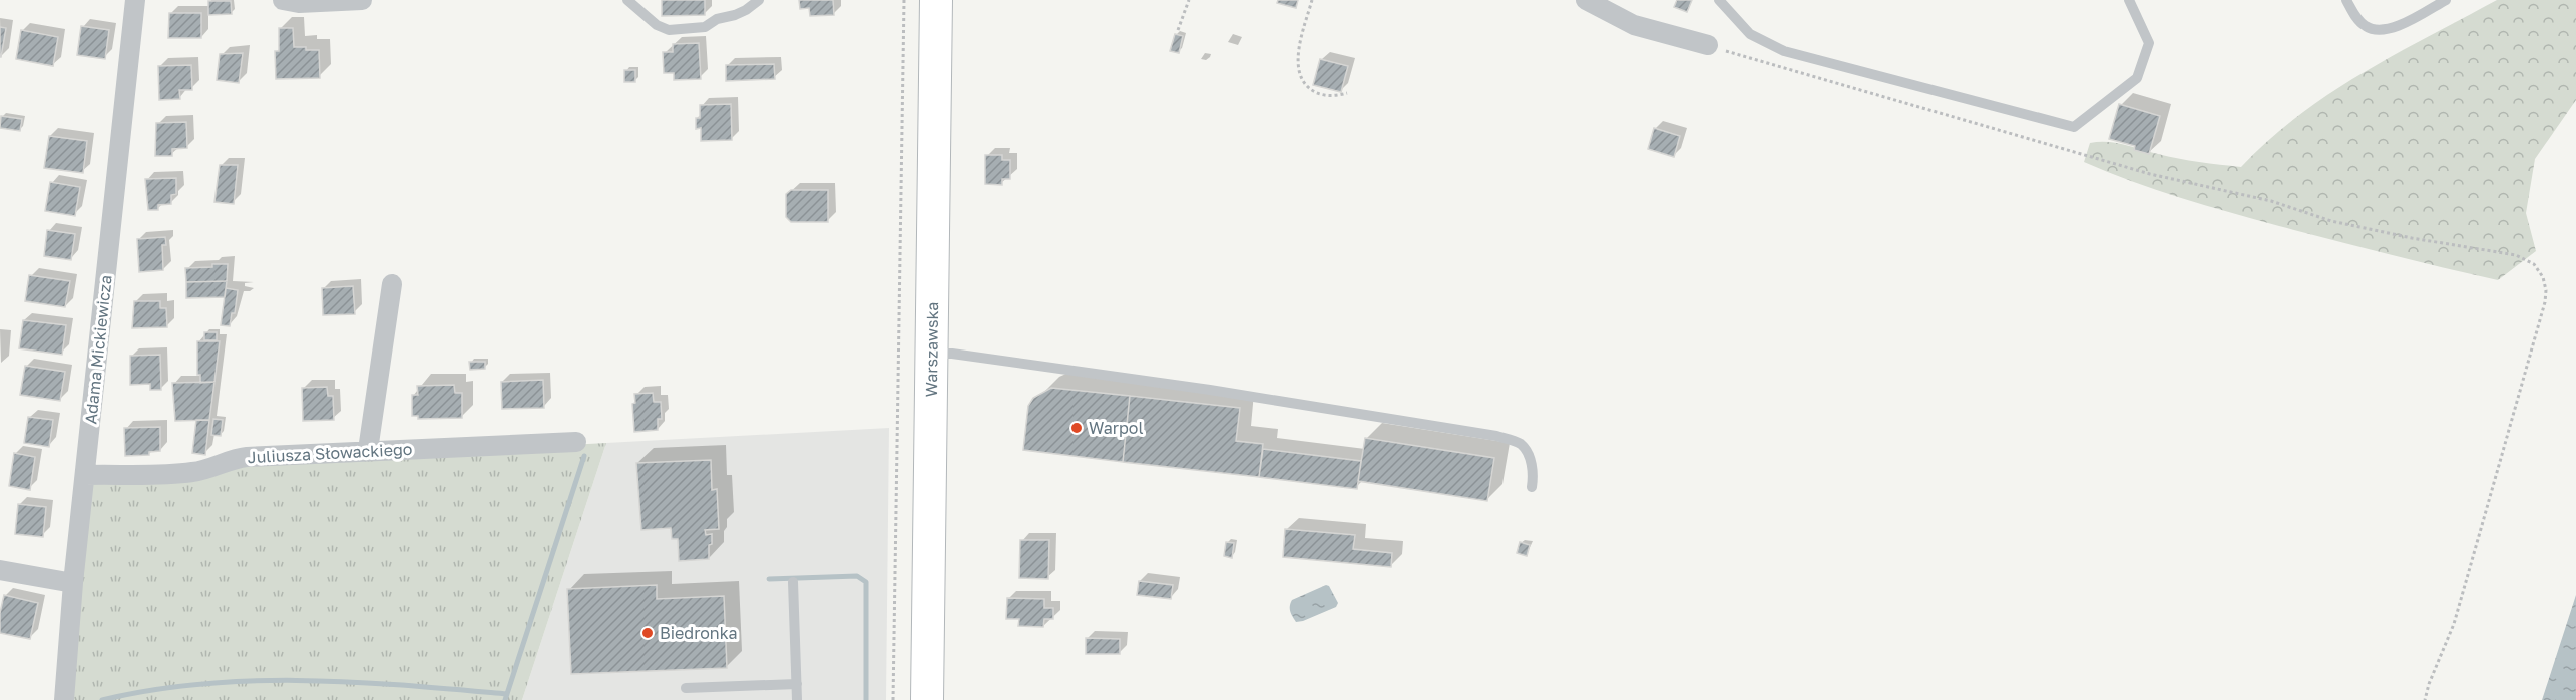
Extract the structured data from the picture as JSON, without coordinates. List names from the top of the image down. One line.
{"streets":{"main road":["Warszawska"],"street":["Adama Mickiewicza","Juliusza Słowackiego"]},"crossings":[["Adama Mickiewicza","Juliusza Słowackiego"]],"places":["Warpol","Biedronka"]}
